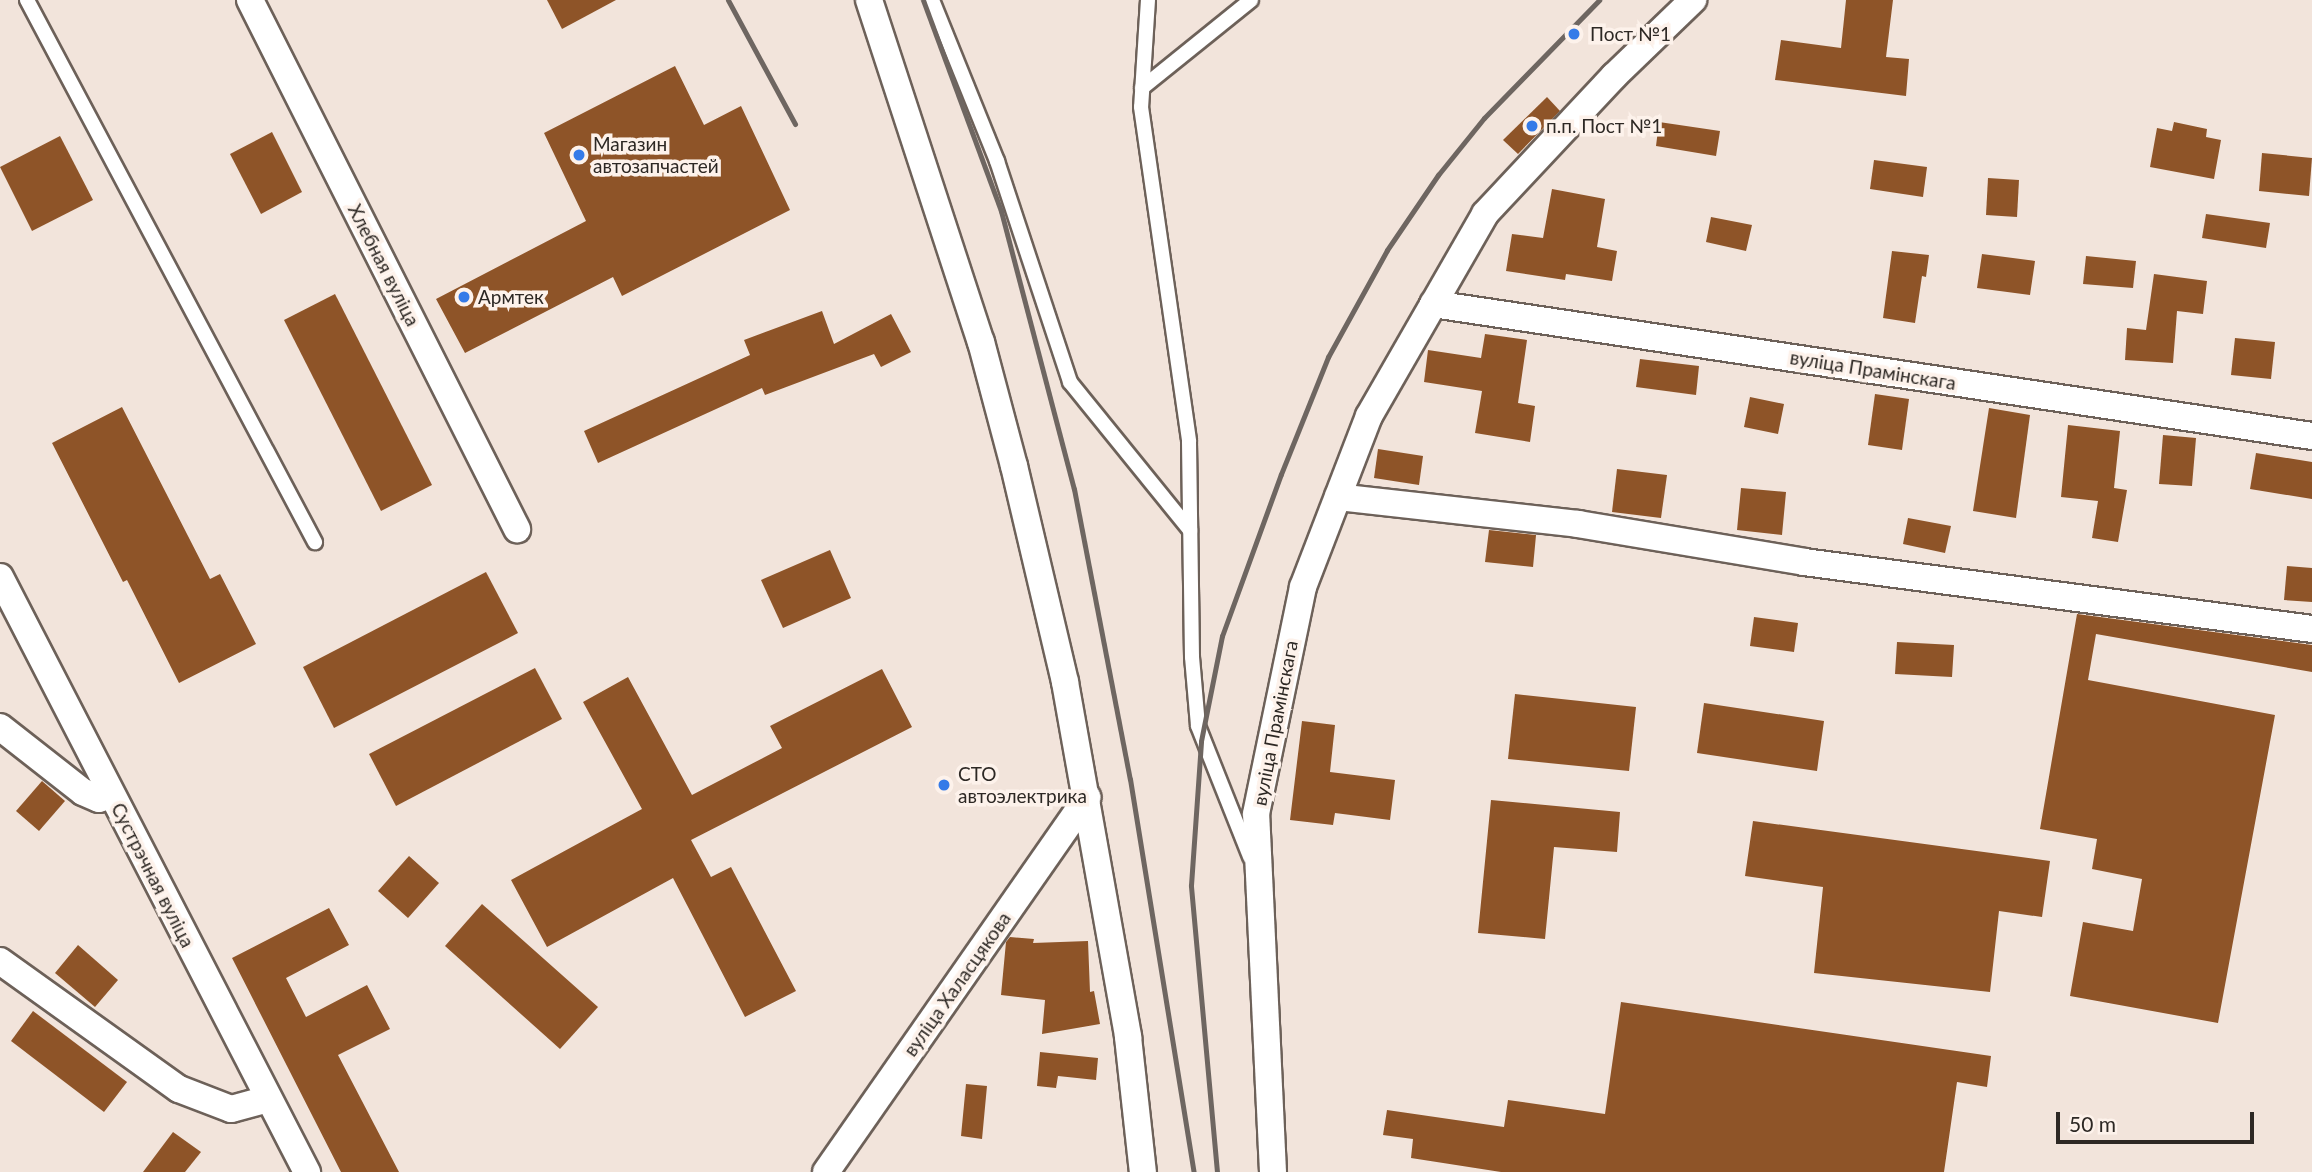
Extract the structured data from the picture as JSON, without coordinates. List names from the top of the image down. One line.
{"streets":{"street":["Хлебная вуліца","вуліца Прамінскага","Сустрэчная вуліца","вуліца Халасцякова"]},"places":["Пост №1","п.п. Пост №1","Магазин автозапчастей","Армтек","СТО автоэлектрика"],"scale_bar":"50 m"}
